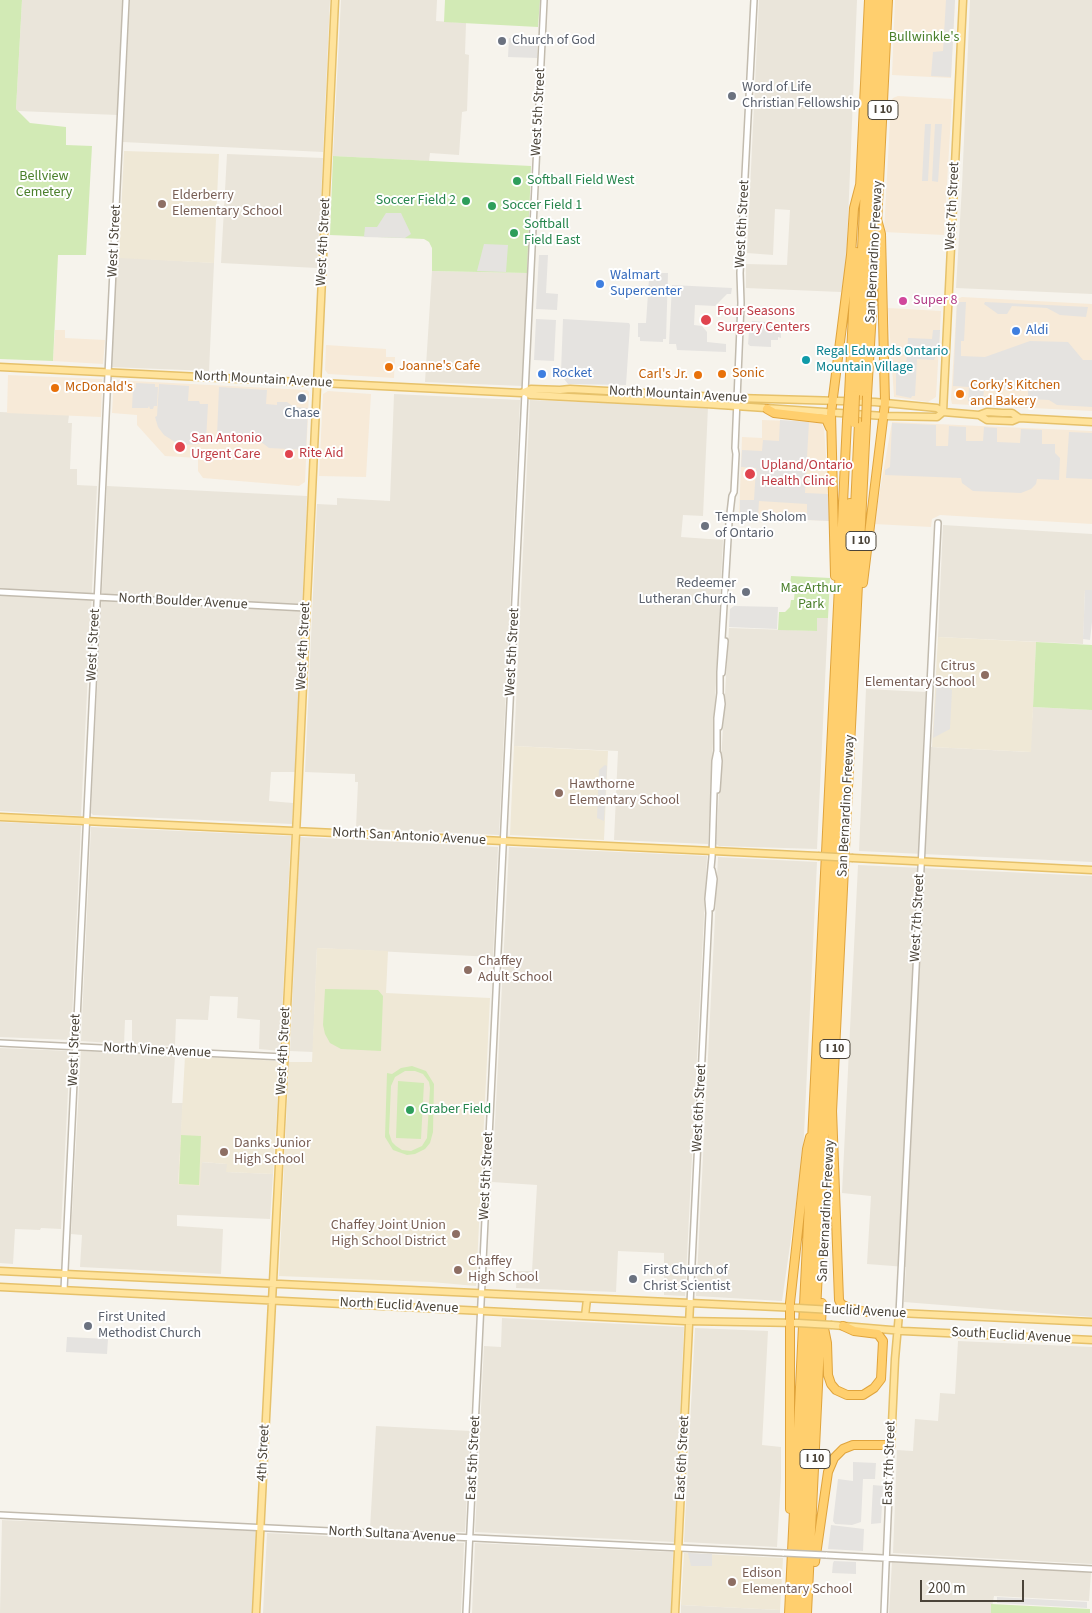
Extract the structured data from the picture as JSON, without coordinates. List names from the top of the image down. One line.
{"streets":{"highway":["I 10","San Bernardino Freeway"],"main road":["West 7th Street","West 4th Street","North Mountain Avenue","North San Antonio Avenue","North Euclid Avenue","Euclid Avenue","South Euclid Avenue","4th Street","East 6th Street","East 7th Street"],"street":["West 5th Street","West 6th Street","West I Street","North Boulder Avenue","North Vine Avenue","East 5th Street","North Sultana Avenue"]},"crossings":[["West 5th Street","North Mountain Avenue"],["West 5th Street","North San Antonio Avenue"],["West 5th Street","North Euclid Avenue"],["West 5th Street","East 5th Street"],["West 7th Street","North Mountain Avenue"],["West 7th Street","North San Antonio Avenue"],["West 7th Street","Euclid Avenue"],["West 7th Street","East 7th Street"],["West 6th Street","North Mountain Avenue"],["West 6th Street","North San Antonio Avenue"],["West 6th Street","North Euclid Avenue"],["West 6th Street","East 6th Street"],["West I Street","North Mountain Avenue"],["West I Street","North Boulder Avenue"],["West I Street","North San Antonio Avenue"],["West I Street","North Vine Avenue"],["West I Street","North Euclid Avenue"],["West 4th Street","North Mountain Avenue"],["West 4th Street","North Boulder Avenue"],["West 4th Street","North San Antonio Avenue"],["West 4th Street","North Vine Avenue"],["West 4th Street","North Euclid Avenue"],["West 4th Street","4th Street"],["North Euclid Avenue","Euclid Avenue"],["North Euclid Avenue","4th Street"],["North Euclid Avenue","East 5th Street"],["North Euclid Avenue","East 6th Street"],["Euclid Avenue","South Euclid Avenue"],["Euclid Avenue","East 7th Street"],["4th Street","North Sultana Avenue"],["East 5th Street","North Sultana Avenue"],["East 6th Street","North Sultana Avenue"],["East 7th Street","North Sultana Avenue"]],"parks":["Bullwinkle's","Bellview Cemetery","MacArthur Park"],"places":["Church of God","Word of Life Christian Fellowship","Softball Field West","Soccer Field 2","Elderberry Elementary School","Soccer Field 1","Softball Field East","Walmart Supercenter","Super 8","Four Seasons Surgery Centers","Aldi","Regal Edwards Ontario Mountain Village","Joanne's Cafe","Rocket","Sonic","Carl's Jr.","McDonald's","Corky's Kitchen and Bakery","Chase","San Antonio Urgent Care","Rite Aid","Upland/Ontario Health Clinic","Temple Sholom of Ontario","Redeemer Lutheran Church","Citrus Elementary School","Hawthorne Elementary School","Chaffey Adult School","Graber Field","Danks Junior High School","Chaffey Joint Union High School District","Chaffey High School","First Church of Christ Scientist","First United Methodist Church","Edison Elementary School"],"scale_bar":"200 m"}
